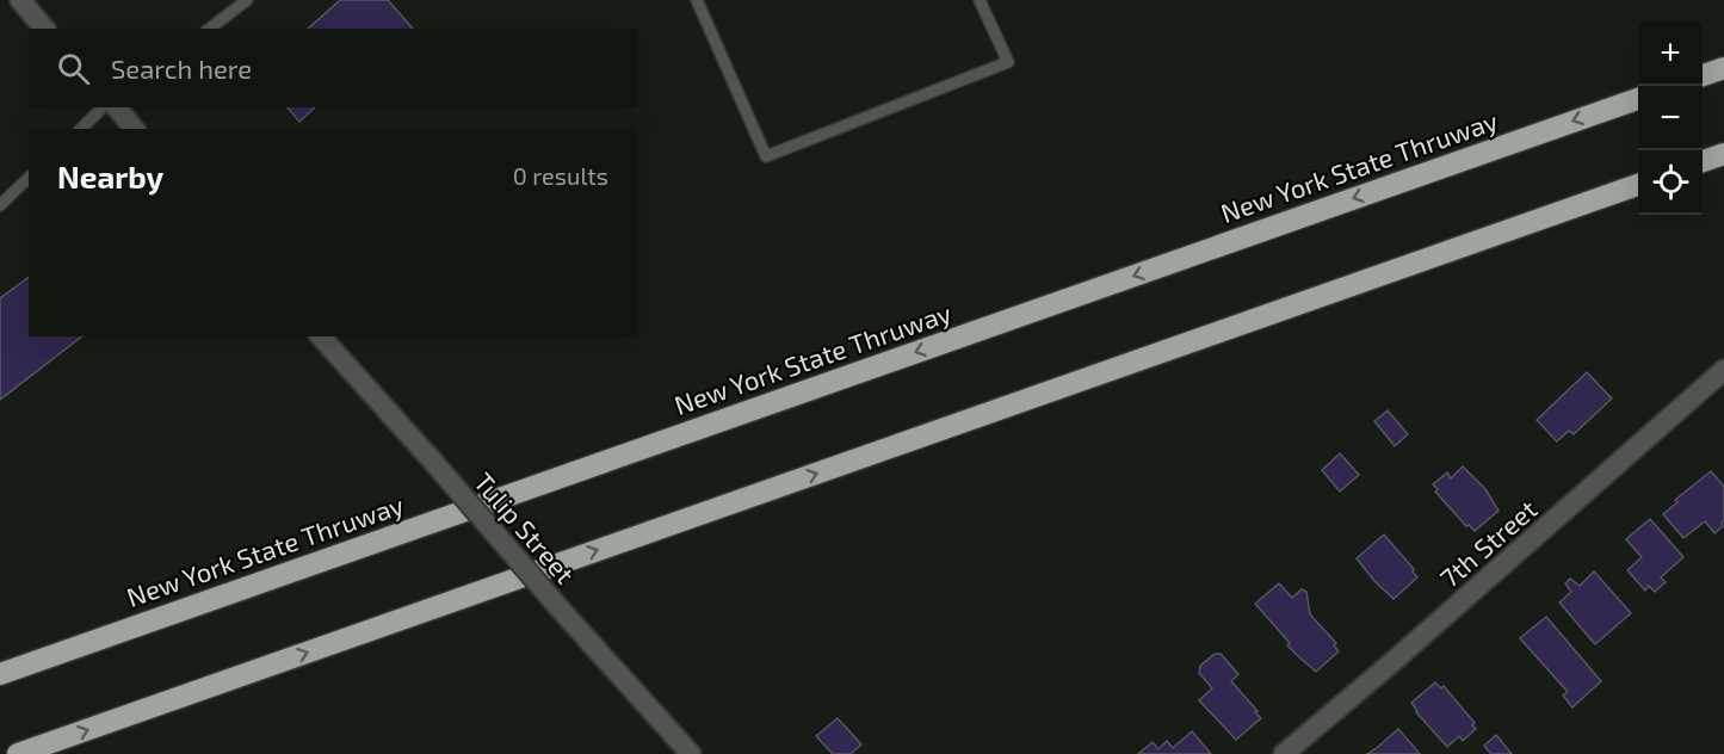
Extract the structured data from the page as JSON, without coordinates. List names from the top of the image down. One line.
{"streets":{"highway":["New York State Thruway"],"street":["Tulip Street","7th Street"]},"page":{"map_buttons":["+","−"],"search":"Search here","heading":["Nearby","0 results"]}}
